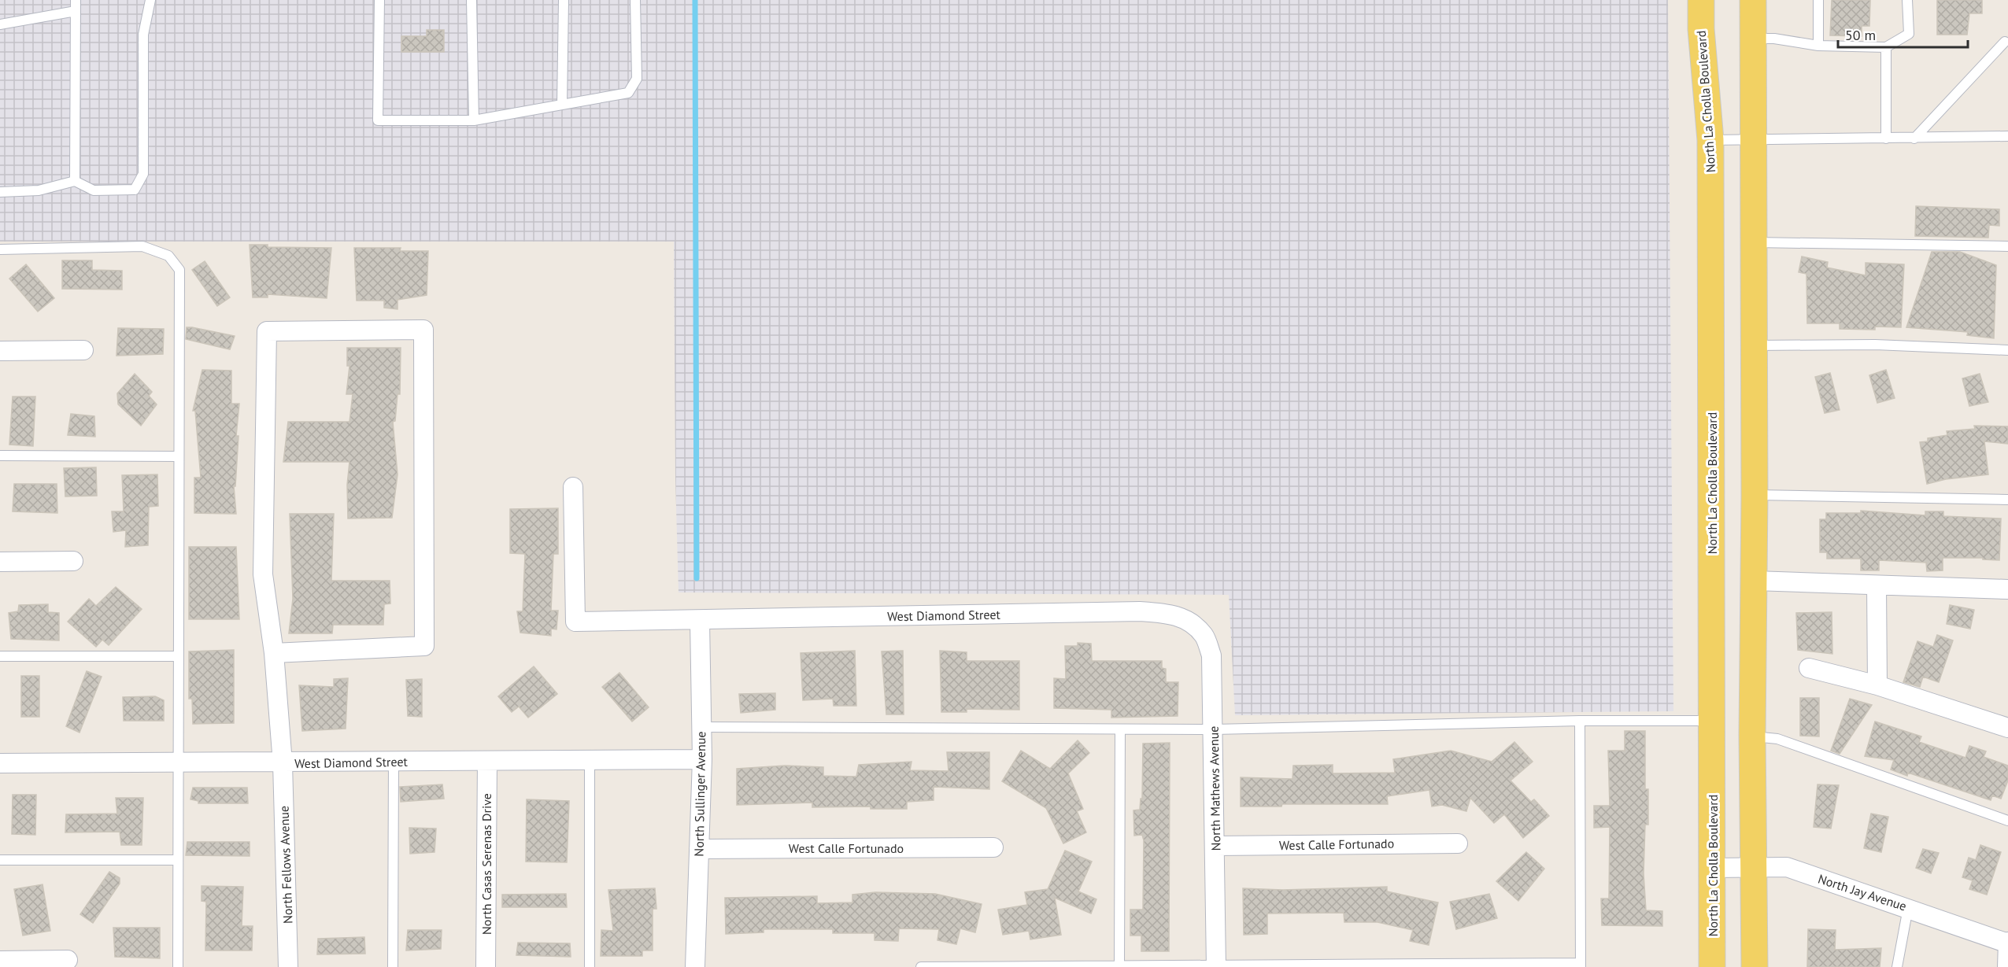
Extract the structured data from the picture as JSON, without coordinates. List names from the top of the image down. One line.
{"streets":{"main road":["North La Cholla Boulevard"],"street":["West Diamond Street","North Mathews Avenue","North Sullinger Avenue","West Calle Fortunado","North Casas Serenas Drive","North Fellows Avenue","North Jay Avenue"]},"crossings":[["North La Cholla Boulevard","North Jay Avenue"],["West Diamond Street","North Mathews Avenue"],["West Diamond Street","North Sullinger Avenue"],["West Diamond Street","North Casas Serenas Drive"],["West Diamond Street","North Fellows Avenue"],["North Mathews Avenue","West Calle Fortunado"],["North Sullinger Avenue","West Calle Fortunado"]],"scale_bar":"50 m"}
